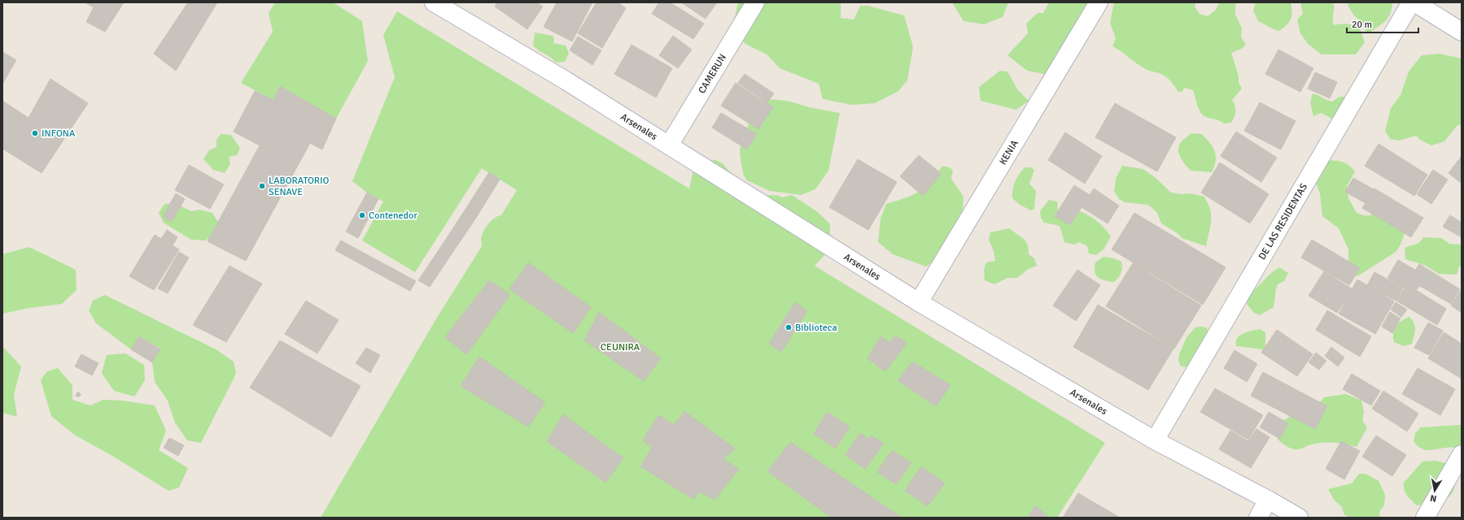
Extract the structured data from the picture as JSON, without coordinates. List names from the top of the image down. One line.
{"streets":{"street":["CAMERUN","Arsenales","KENIA","DE LAS RESIDENTAS"]},"crossings":[["CAMERUN","Arsenales"],["Arsenales","KENIA"],["Arsenales","DE LAS RESIDENTAS"]],"parks":["CEUNIRA"],"places":["INFONA","LABORATORIO SENAVE","Contenedor","Biblioteca"],"scale_bar":"20 m","north":"bottom"}
